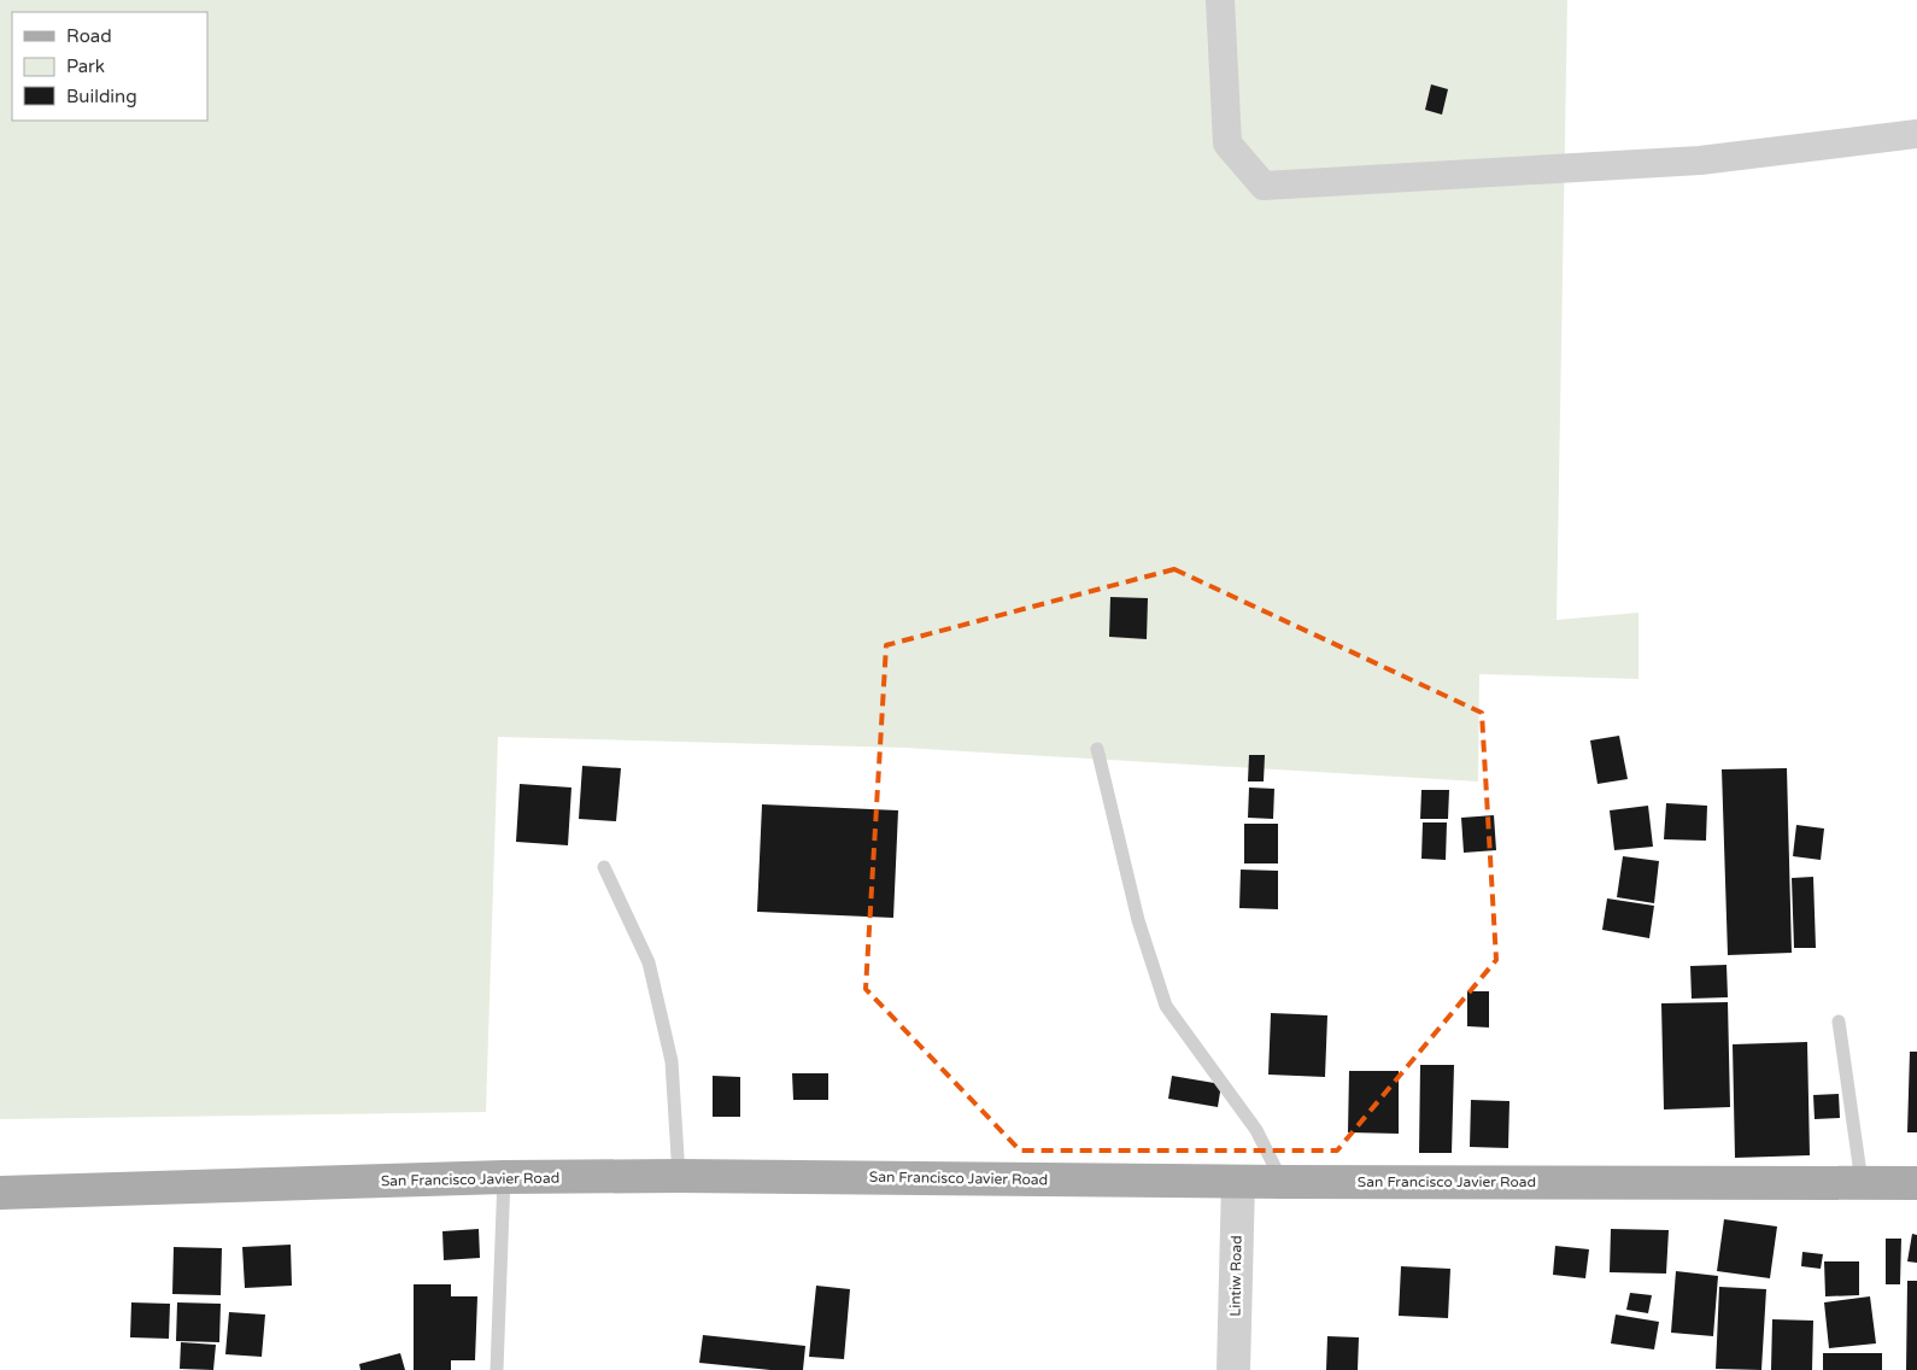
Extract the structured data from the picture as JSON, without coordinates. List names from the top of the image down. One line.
{"streets":{"main road":["San Francisco Javier Road"],"street":["Lintiw Road"]},"crossings":[["San Francisco Javier Road","Lintiw Road"]],"legend":["Road","Park","Building"]}
